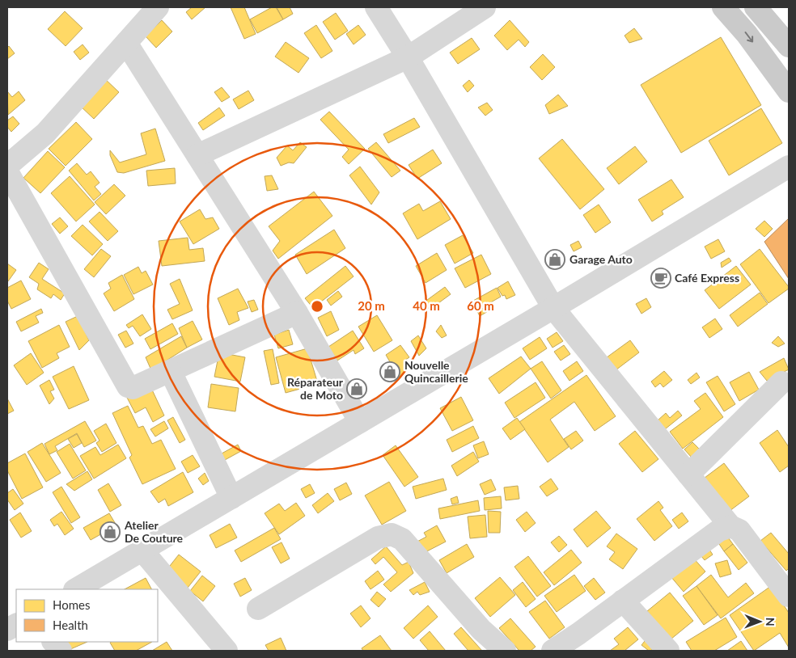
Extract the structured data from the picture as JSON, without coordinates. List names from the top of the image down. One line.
{"places":{"shop":["Garage Auto","Nouvelle Quincaillerie","Réparateur de Moto","Atelier De Couture"],"cafe":["Café Express"]},"legend":["Homes","Health"],"north":"right","rings":["20 m","40 m","60 m"]}
